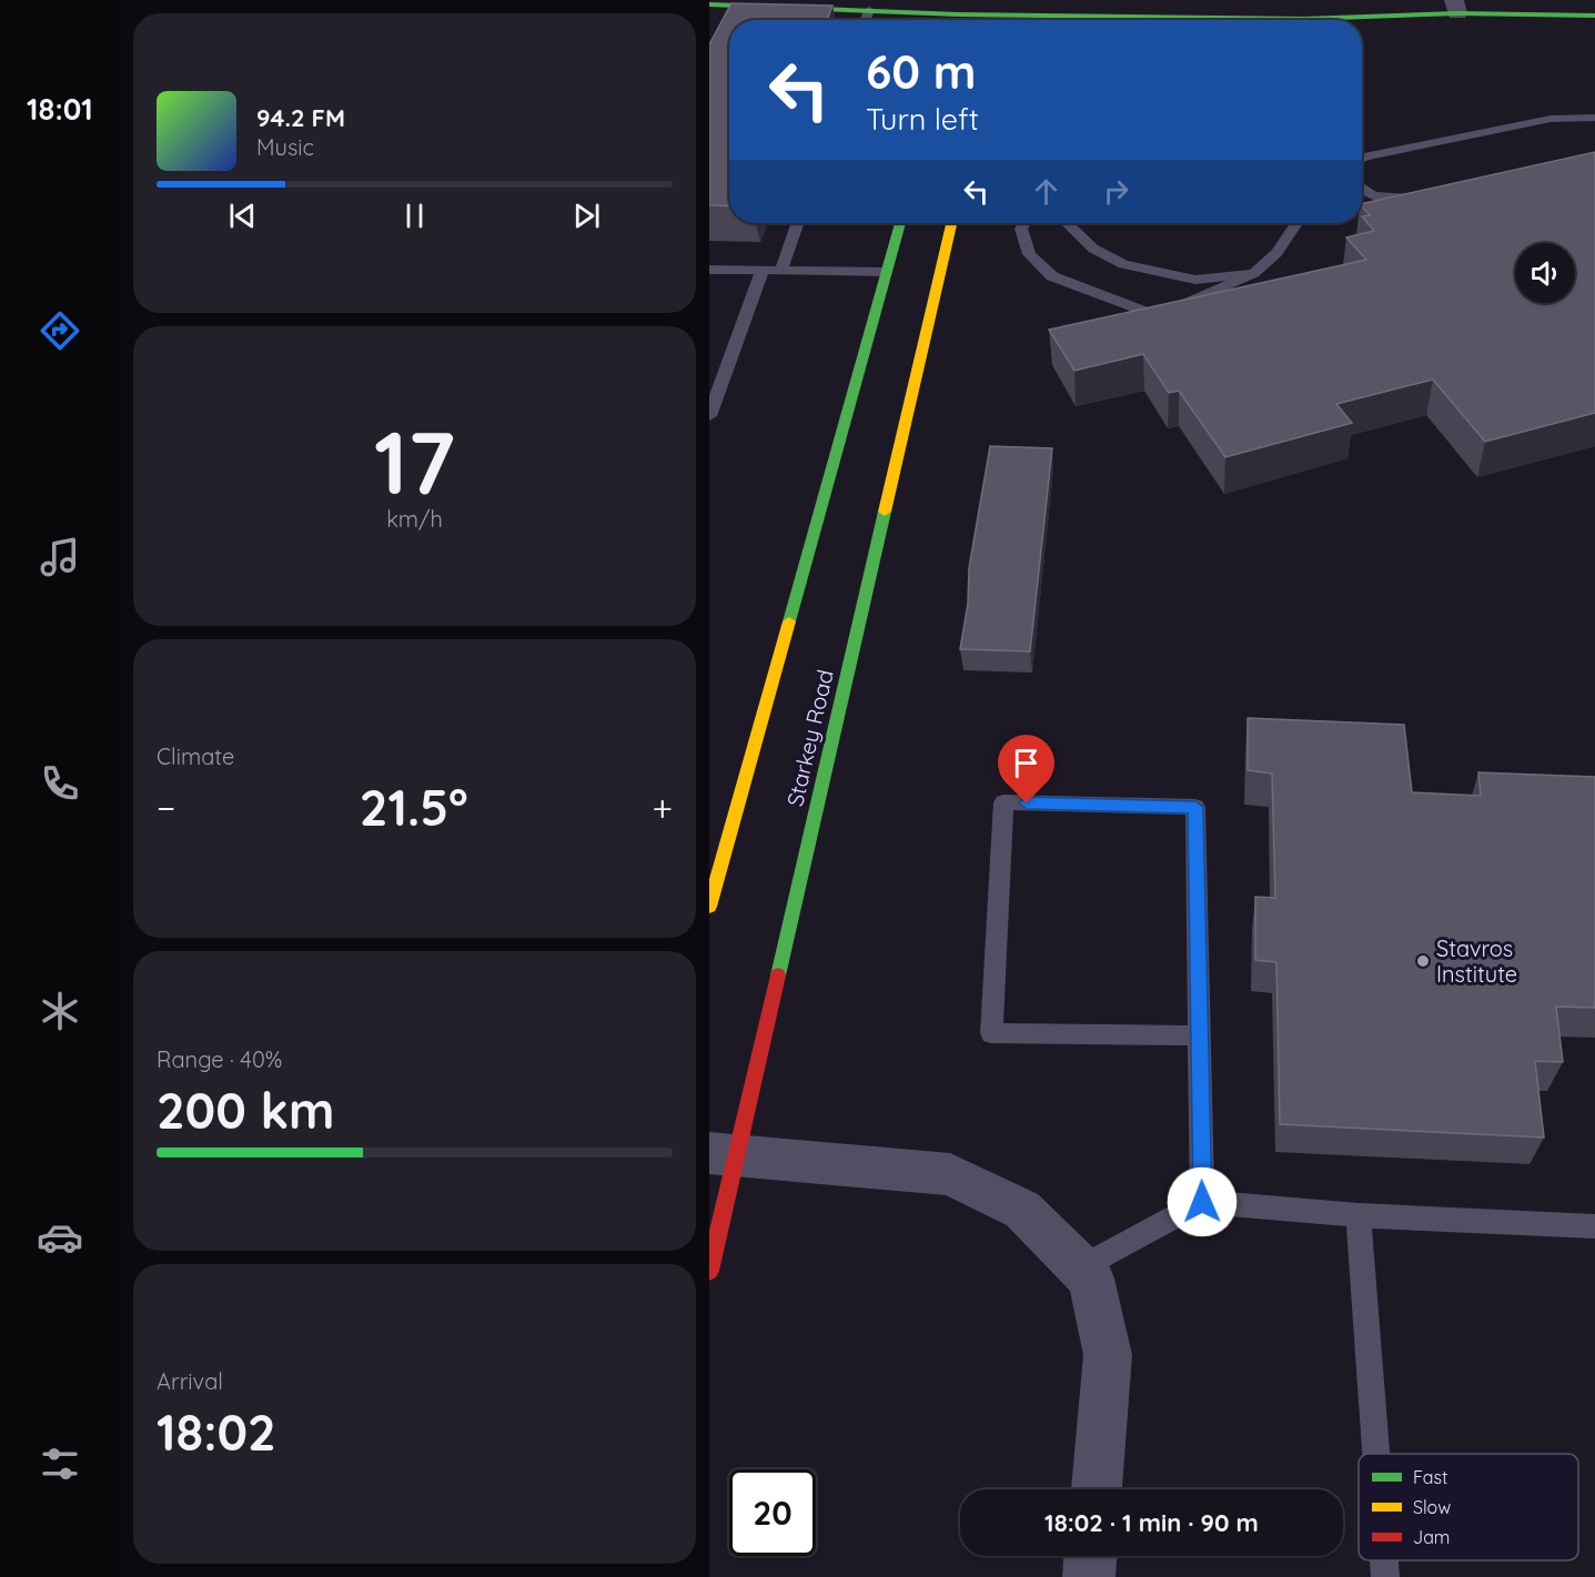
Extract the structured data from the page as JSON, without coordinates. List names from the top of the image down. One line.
{"streets":{"main road":["Starkey Road"]},"places":["Stavros Institute"],"legend":["Fast","Slow","Jam"],"page":{"tabs":"18:01","turn":["60 m","Turn left"],"song":["94.2 FM","Music"],"tile":[["17","km/h"],"Climate",["Range · 40%","200 km"],["Arrival","18:02"]],"heat":["−","21.5°","+"],"limit":"20","trip":"18:02 · 1 min · 90 m"}}
